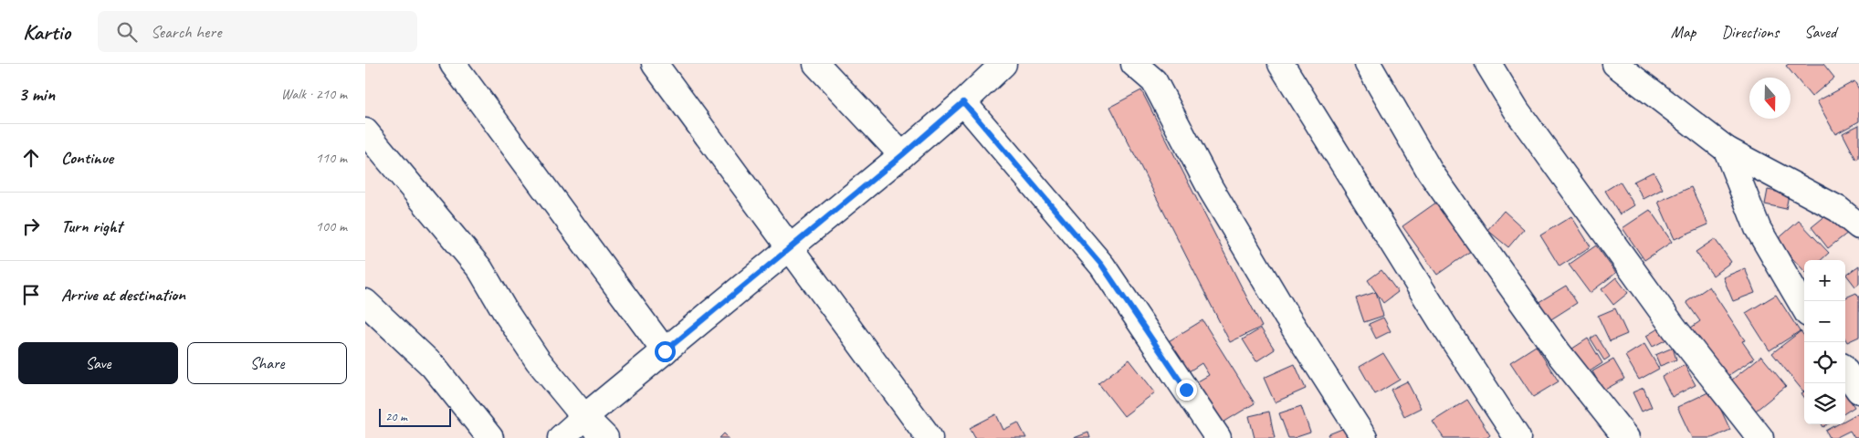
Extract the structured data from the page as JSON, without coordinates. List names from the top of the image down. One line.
{"scale_bar":"20 m","north":"bottom","page":{"header":"Kartio","search":"Search here","nav":["Map","Directions","Saved"],"heading":["3 min","Walk · 210 m"],"list":[["Continue","110 m"],["Turn right","100 m"],"Arrive at destination"],"map_buttons":["+","−"],"buttons":["Save","Share"],"scale":"20 m"}}
